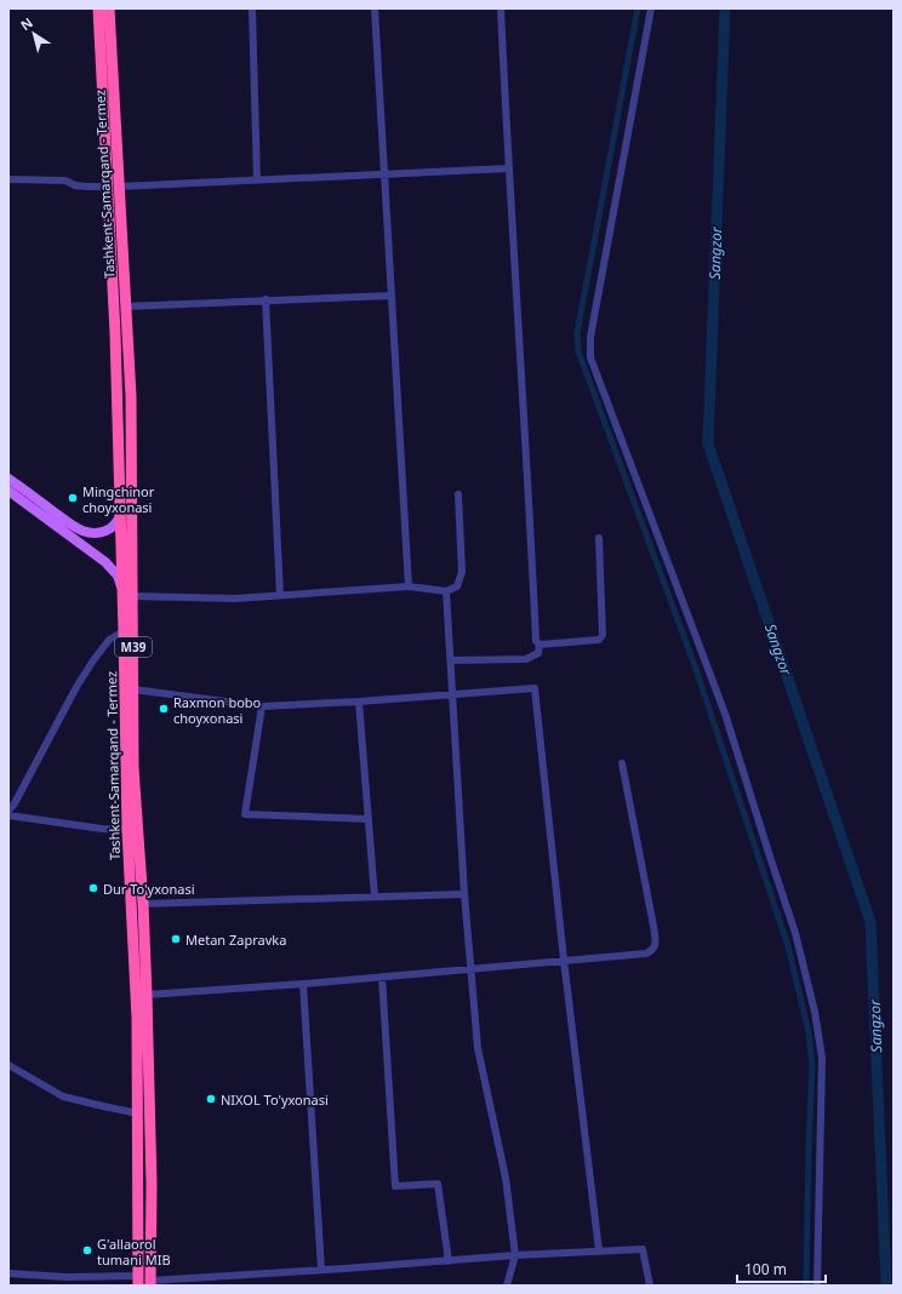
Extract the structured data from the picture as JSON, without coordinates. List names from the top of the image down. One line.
{"streets":{"highway":["Tashkent-Samarqand - Termez","M39"]},"water":["Sangzor"],"places":["Mingchinor choyxonasi","Raxmon bobo choyxonasi","Dur To'yxonasi","Metan Zapravka","NIXOL To'yxonasi","G'allaorol tumani MIB"],"scale_bar":"100 m","north":"top left"}
